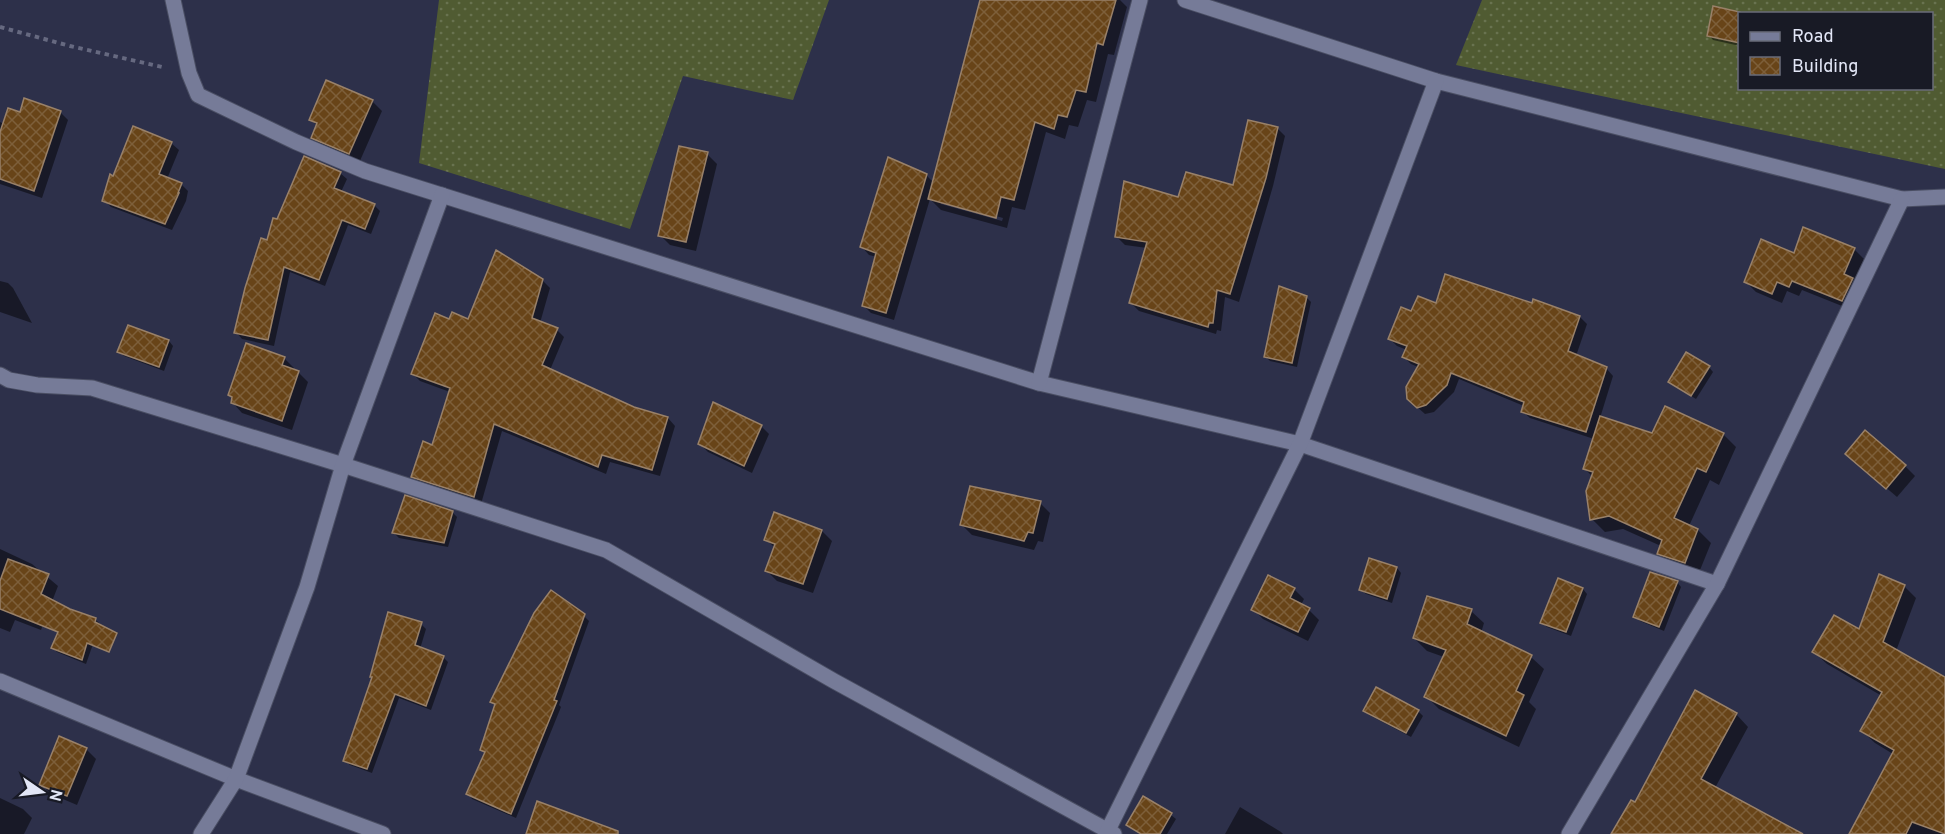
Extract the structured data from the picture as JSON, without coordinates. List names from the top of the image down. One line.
{"legend":["Road","Building"],"north":"right"}
